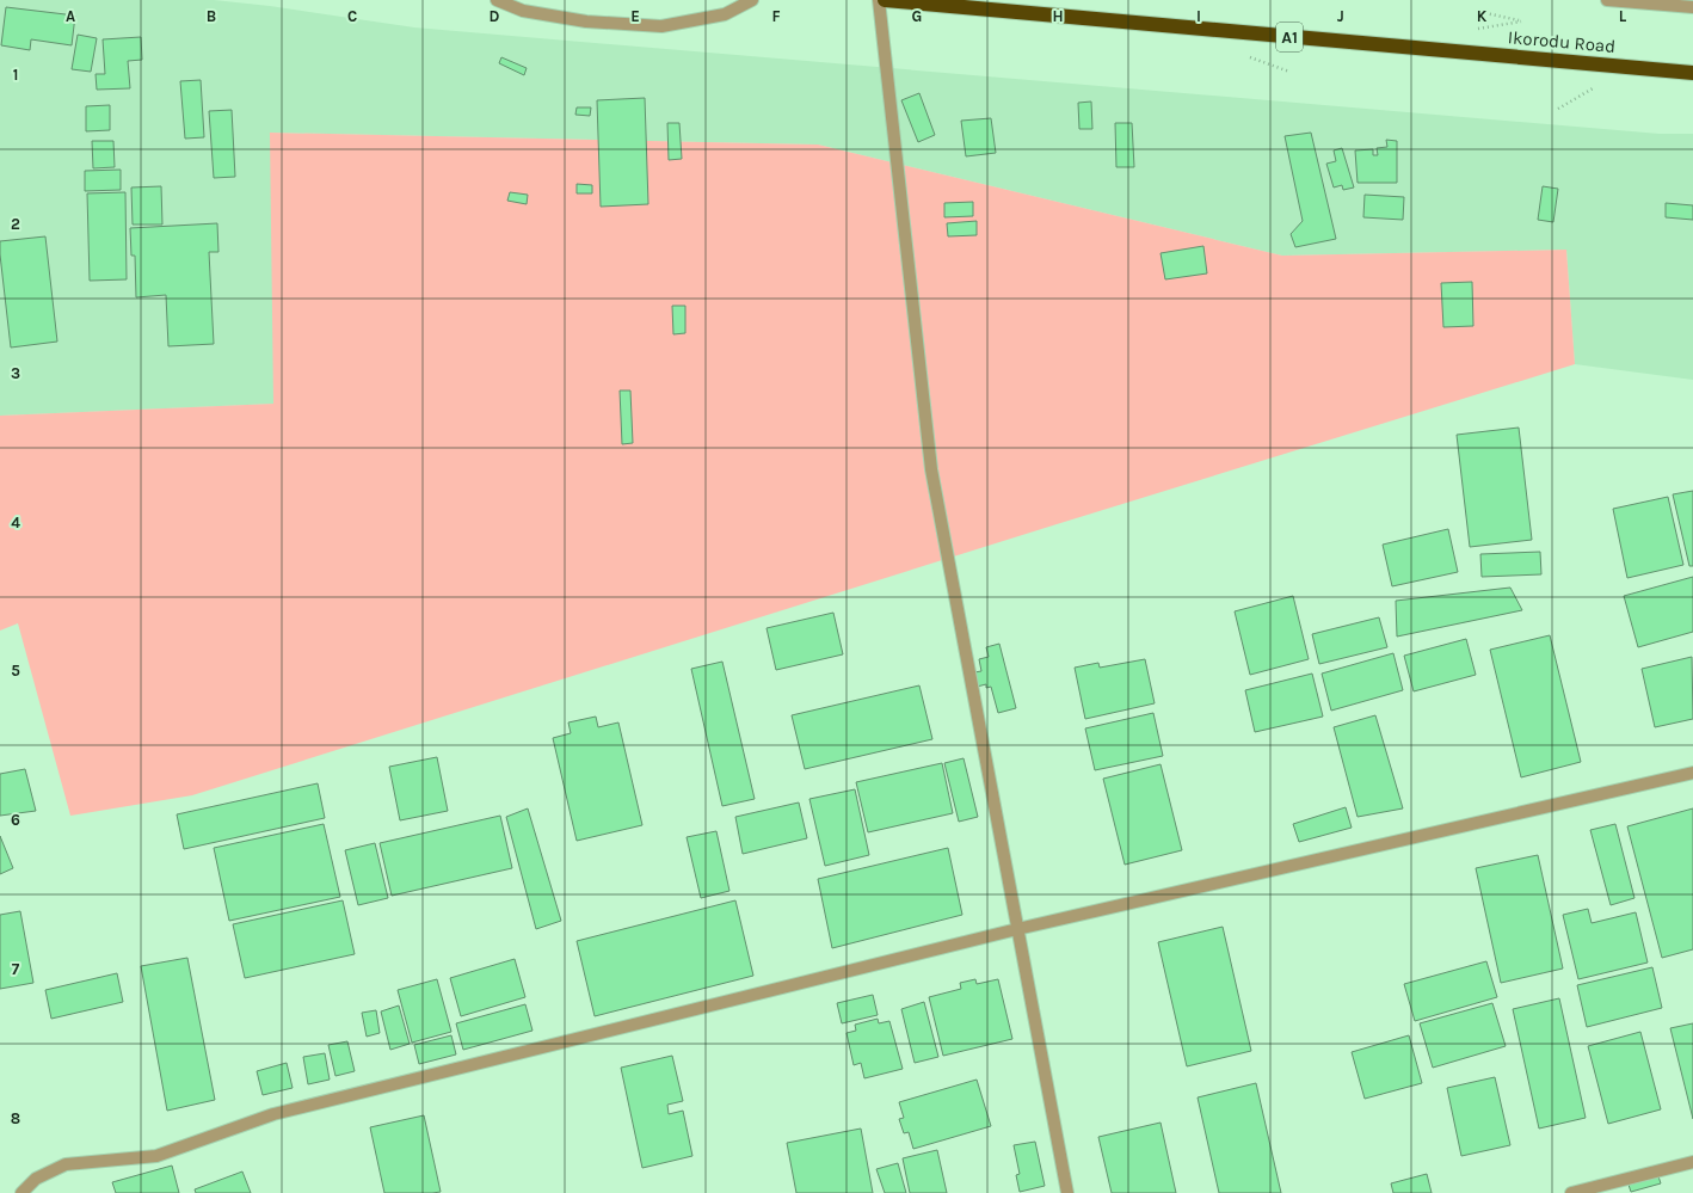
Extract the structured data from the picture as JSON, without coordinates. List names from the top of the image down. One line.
{"streets":{"highway":["A1","Ikorodu Road"]},"grid":{"columns":["A","B","C","D","E","F","G","H","I","J","K","L"],"rows":["1","2","3","4","5","6","7","8"]}}
